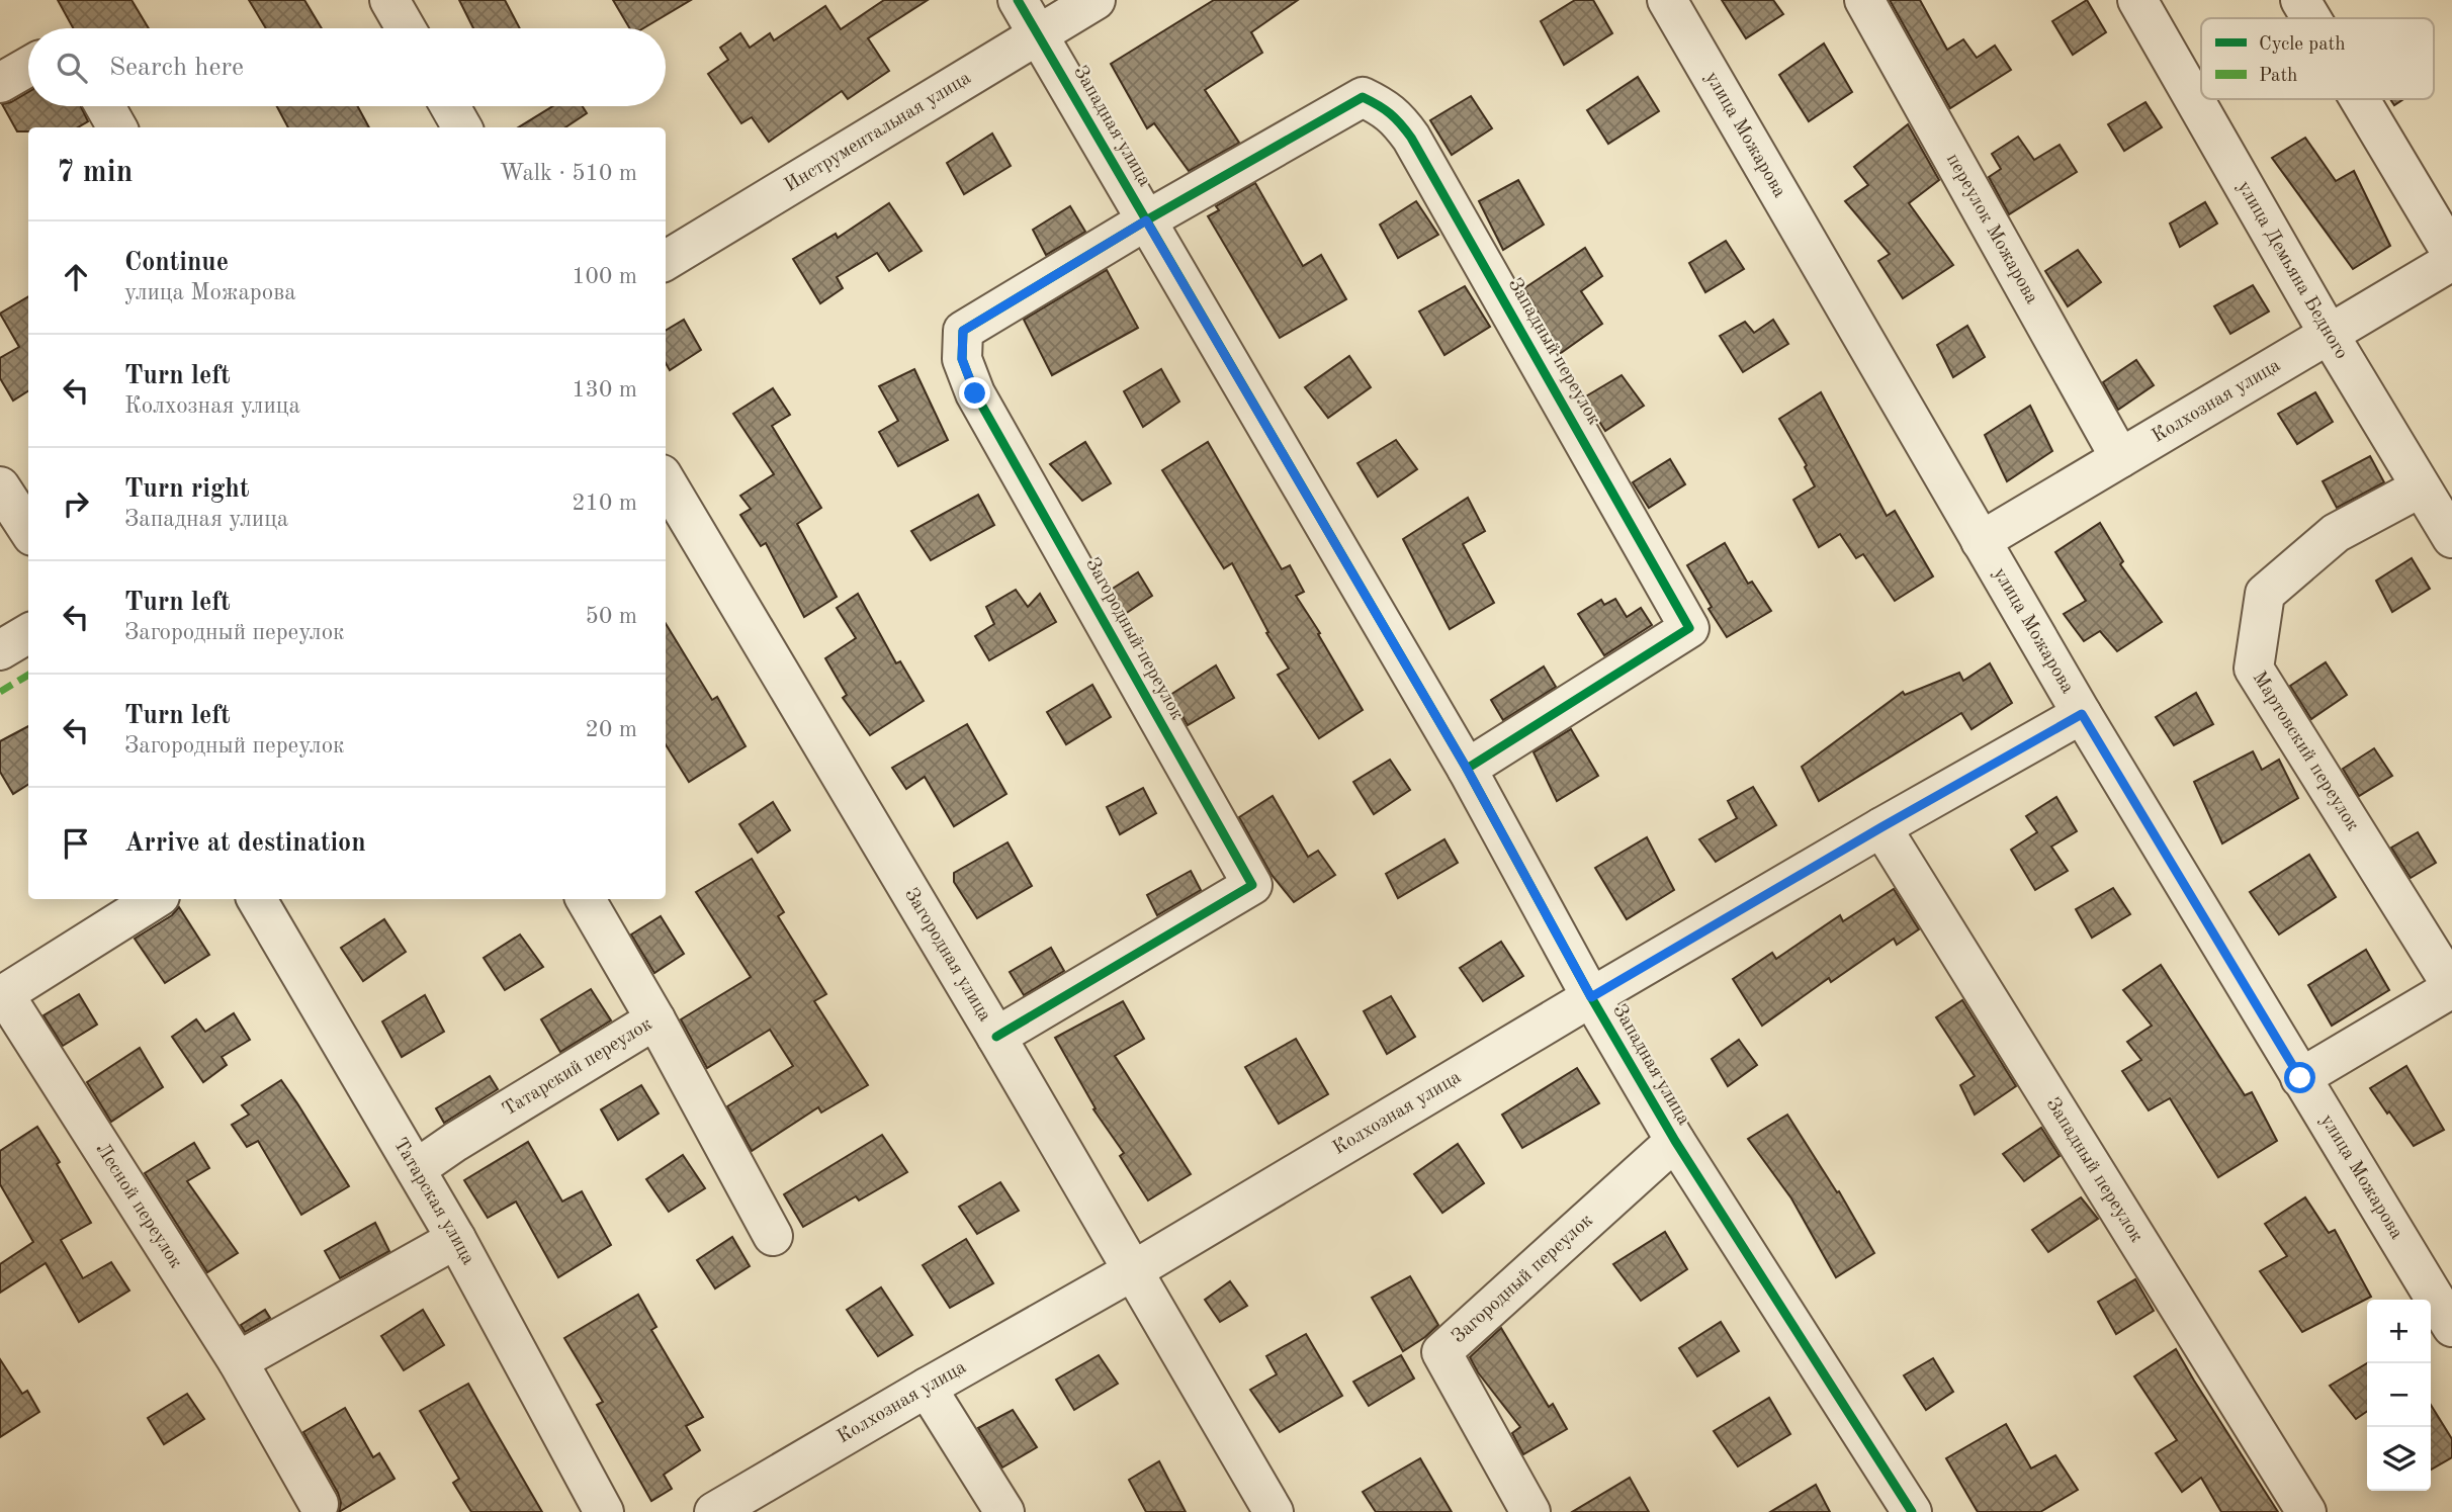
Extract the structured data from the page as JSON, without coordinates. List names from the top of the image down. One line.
{"streets":{"street":["Западная улица","Инструментальная улица","улица Можарова","переулок Можарова","улица Демьяна Бедного","Западный переулок","Колхозная улица","Загородный переулок","Мартовский переулок","Загородная улица","Татарский переулок","Татарская улица","Лесной переулок"]},"crossings":[["Западная улица","Инструментальная улица"],["Западная улица","Западный переулок"],["Западная улица","Колхозная улица"],["Западная улица","Загородный переулок"],["улица Можарова","Колхозная улица"],["переулок Можарова","Колхозная улица"],["улица Демьяна Бедного","Колхозная улица"],["улица Демьяна Бедного","Мартовский переулок"],["Западный переулок","Колхозная улица"],["Западный переулок","Загородный переулок"],["Колхозная улица","Загородная улица"],["Загородный переулок","Загородная улица"],["Татарский переулок","Татарская улица"]],"legend":["Cycle path","Path"],"page":{"search":"Search here","heading":["7 min","Walk · 510 m"],"list":[["Continue","улица Можарова","100 m"],["Turn left","Колхозная улица","130 m"],["Turn right","Западная улица","210 m"],["Turn left","Загородный переулок","50 m"],["Turn left","Загородный переулок","20 m"],"Arrive at destination"],"map_buttons":["+","−"]}}
